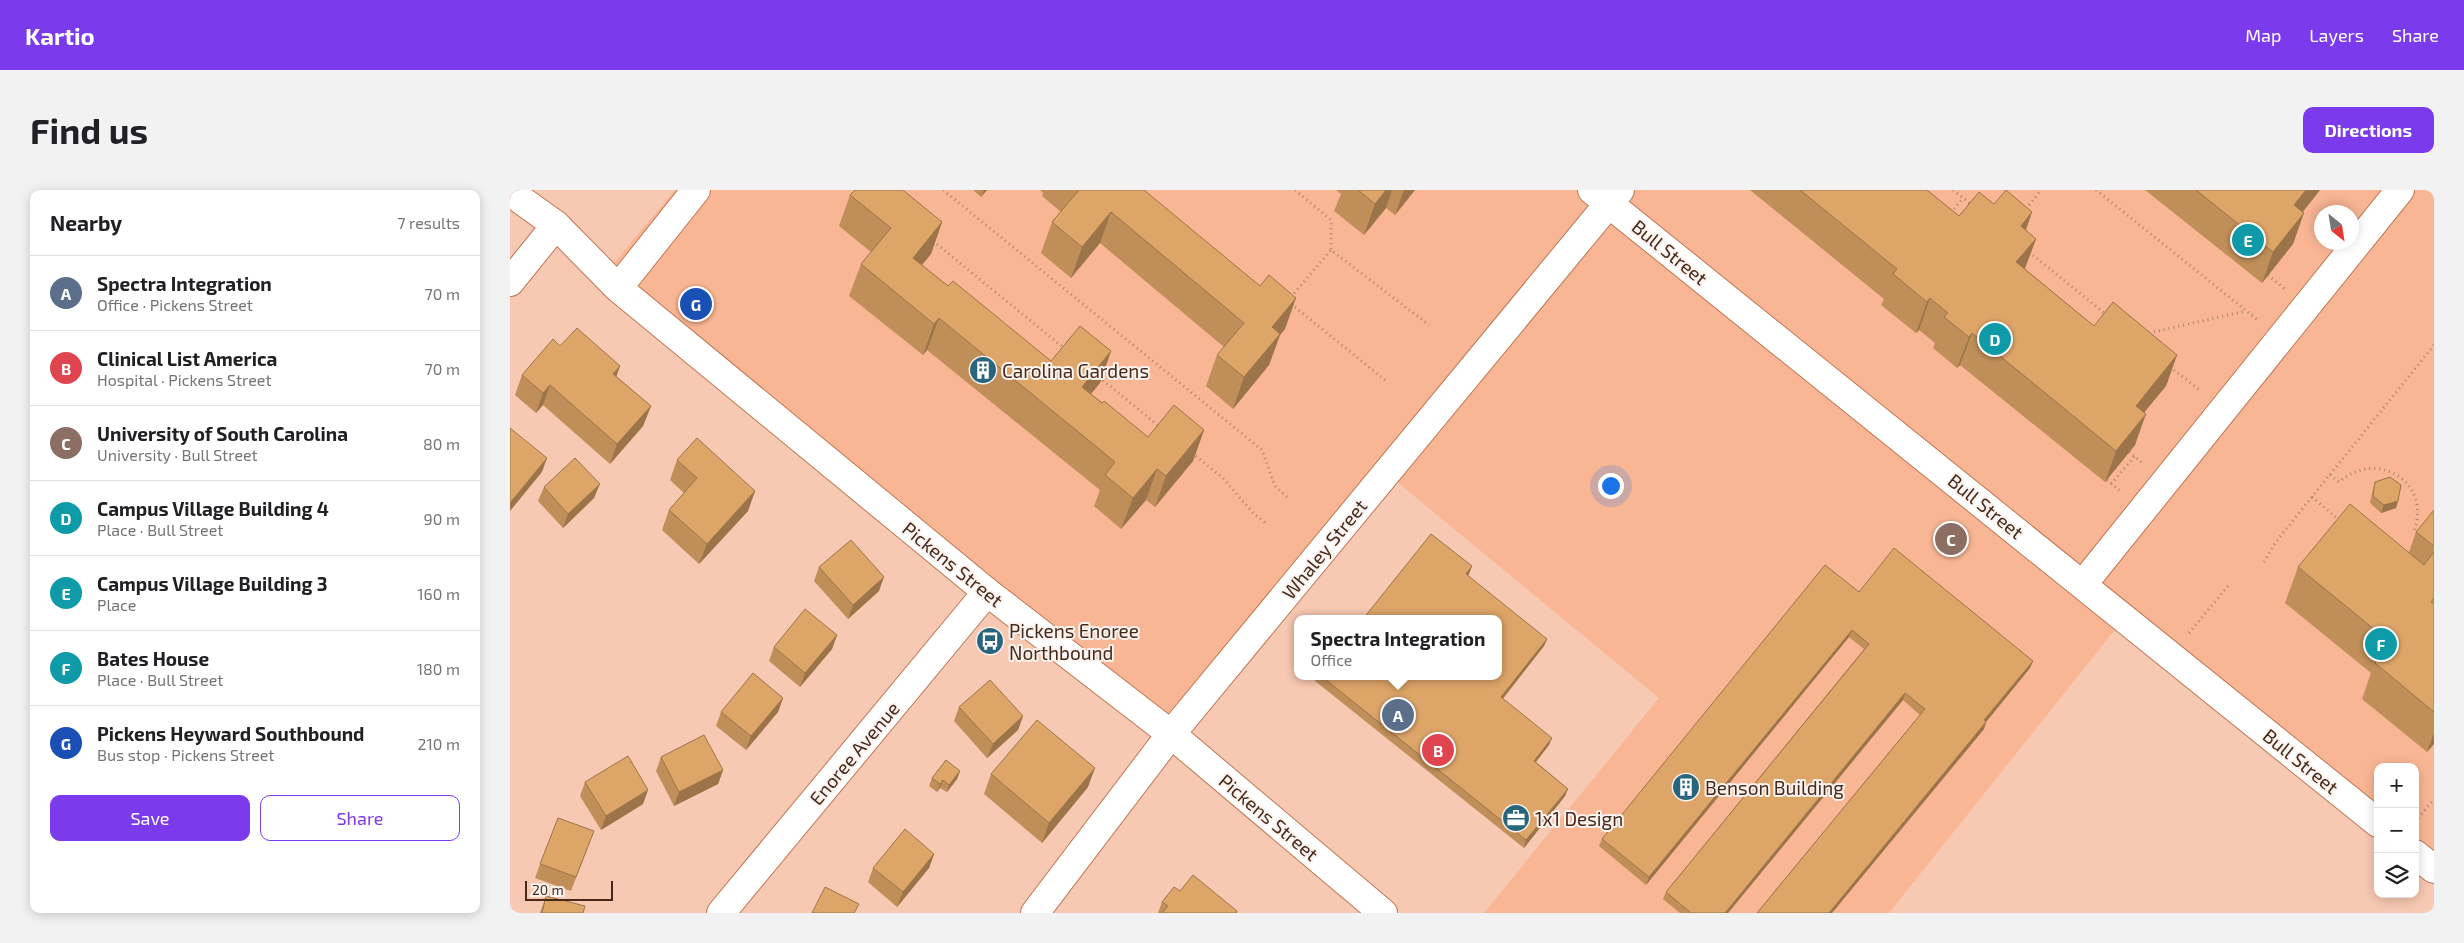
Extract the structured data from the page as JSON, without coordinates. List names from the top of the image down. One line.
{"streets":{"street":["Bull Street","Whaley Street","Pickens Street","Enoree Avenue"]},"crossings":[["Bull Street","Whaley Street"],["Whaley Street","Pickens Street"],["Pickens Street","Enoree Avenue"]],"places":{"building":["Carolina Gardens","Benson Building"],"bus stop":["Pickens Enoree Northbound"],"office":["1x1 Design"]},"scale_bar":"20 m","north":"bottom right","page":{"header":"Kartio","nav":["Map","Layers","Share"],"buttons":["Directions",["Save","Share"]],"title":"Find us","heading":["Nearby","7 results"],"pins":["E","G","D","C","F","A","B"],"list":[{"mark":"A","name":"Spectra Integration","note":"Office · Pickens Street","value":"70 m"},{"mark":"B","name":"Clinical List America","note":"Hospital · Pickens Street","value":"70 m"},{"mark":"C","name":"University of South Carolina","note":"University · Bull Street","value":"80 m"},{"mark":"D","name":"Campus Village Building 4","note":"Place · Bull Street","value":"90 m"},{"mark":"E","name":"Campus Village Building 3","note":"Place","value":"160 m"},{"mark":"F","name":"Bates House","note":"Place · Bull Street","value":"180 m"},{"mark":"G","name":"Pickens Heyward Southbound","note":"Bus stop · Pickens Street","value":"210 m"}],"popup":["Spectra Integration","Office"],"map_buttons":["+","−"],"scale":"20 m"}}
